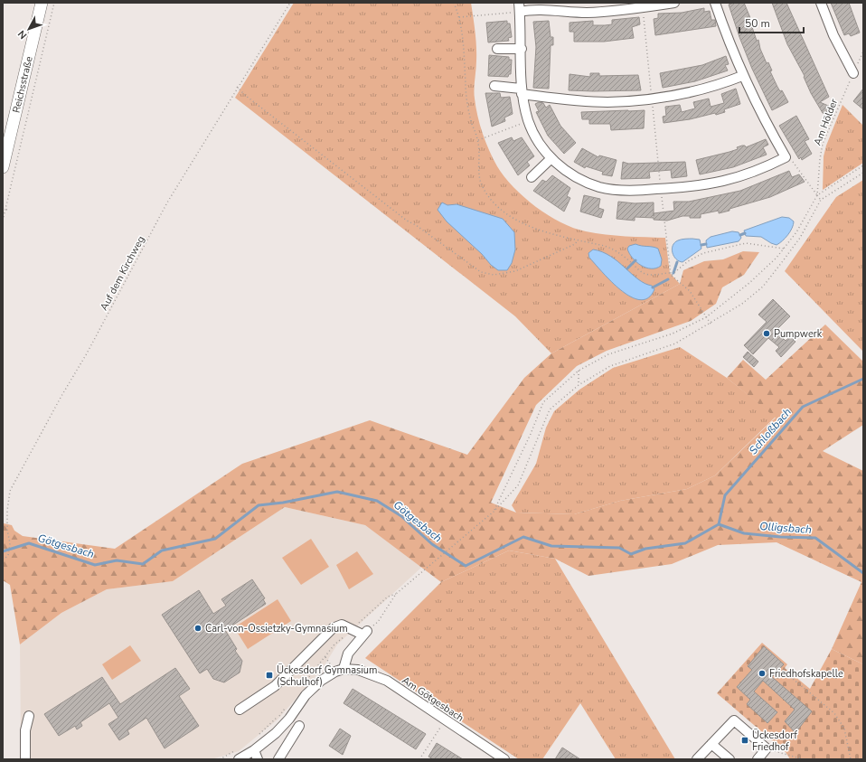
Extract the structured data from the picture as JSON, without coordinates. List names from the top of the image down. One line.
{"streets":{"main road":["Reichsstraße"],"street":["Am Götgesbach"],"path":["Am Hölder","Auf dem Kirchweg"]},"water":["Schloßbach","Götgesbach","Olligsbach"],"places":{"other":["Pumpwerk","Carl-von-Ossietzky-Gymnasium","Friedhofskapelle"],"transit":["Ückesdorf Gymnasium (Schulhof)","Ückesdorf Friedhof"]},"scale_bar":"50 m","north":"bottom left"}
